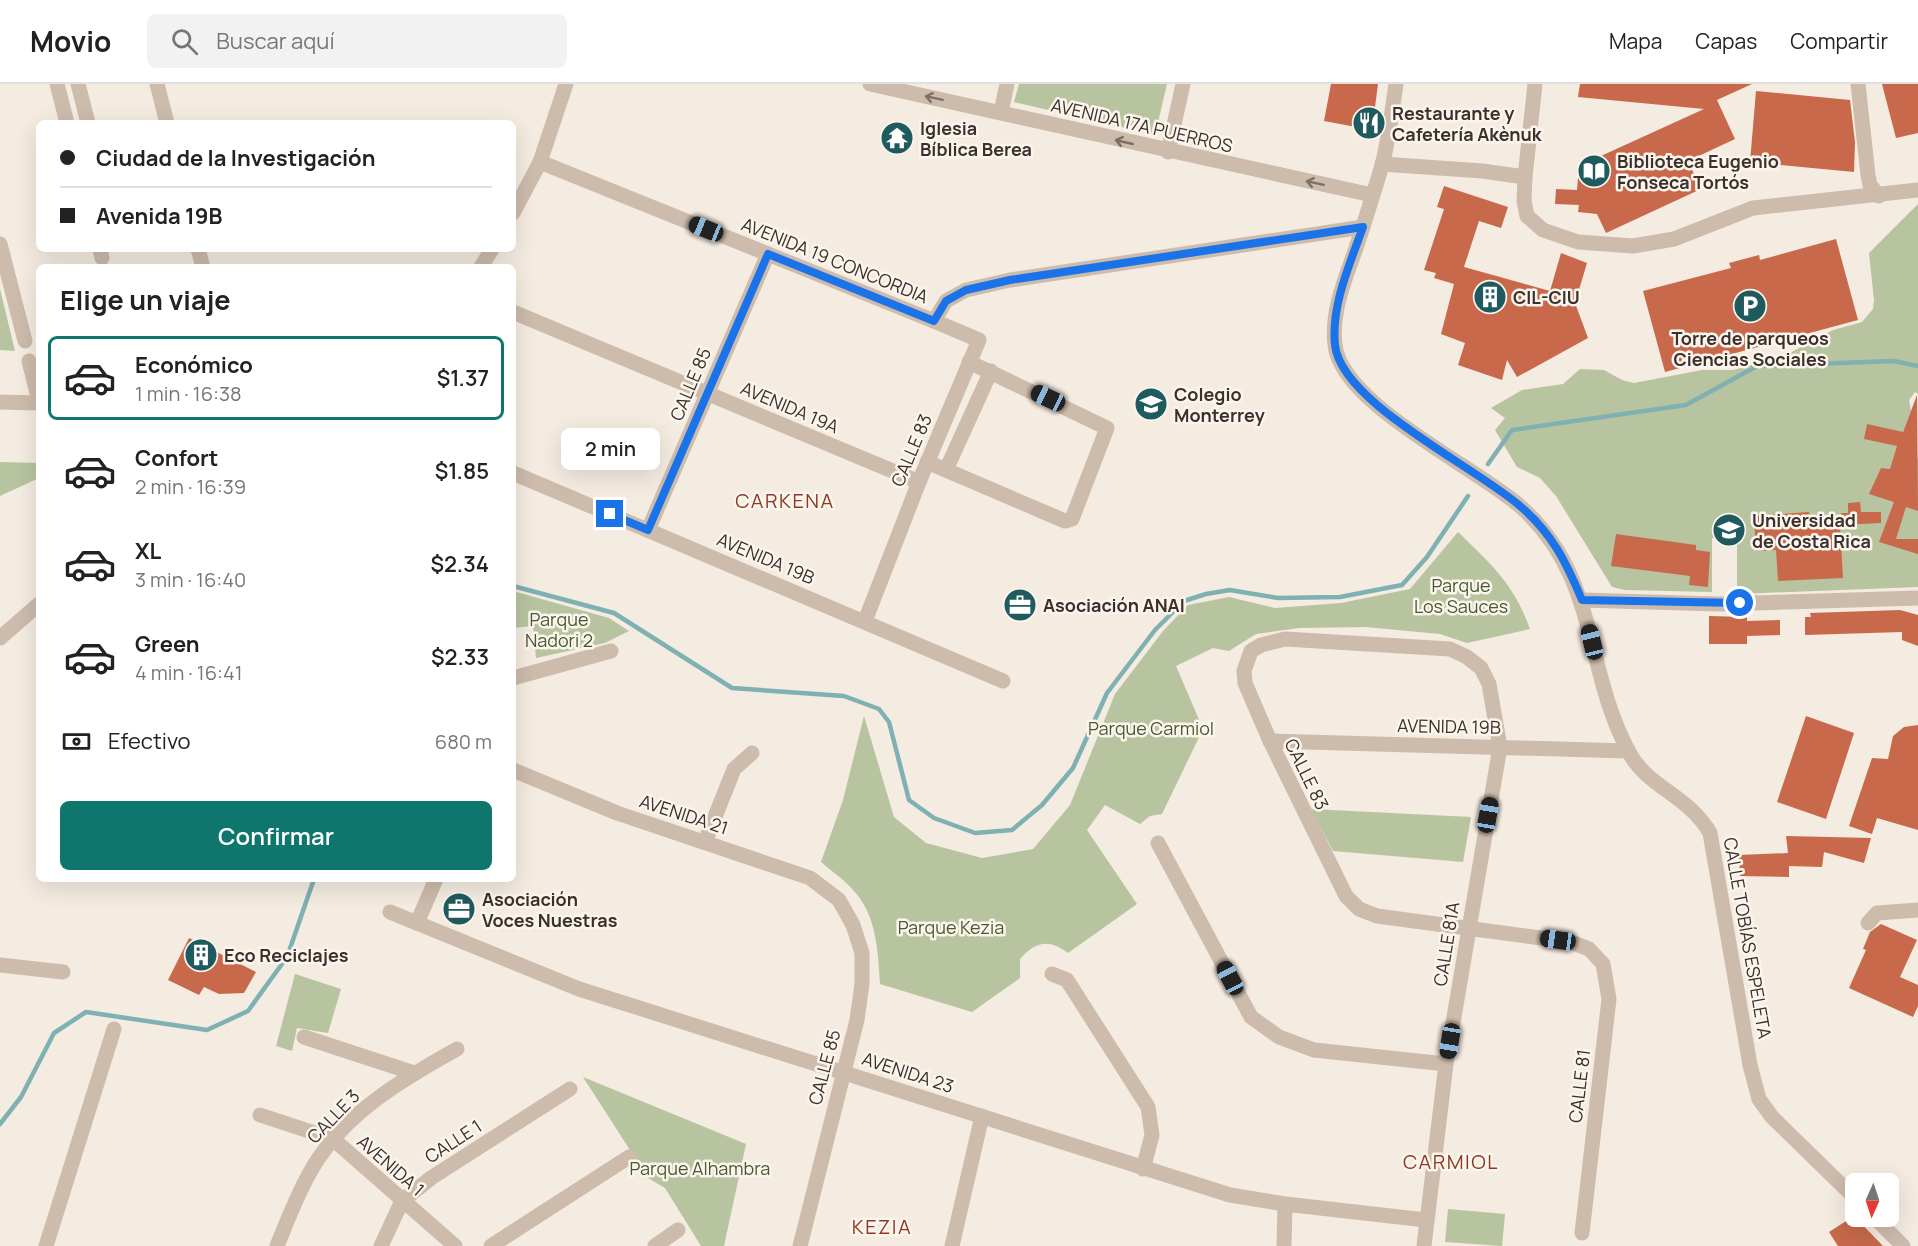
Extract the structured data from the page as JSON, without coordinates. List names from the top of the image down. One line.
{"streets":{"street":["AVENIDA 17A PUERROS","AVENIDA 19 CONCORDIA","CALLE 85","AVENIDA 19A","CALLE 83","AVENIDA 19B","AVENIDA 21","CALLE TOBÍAS ESPELETA","CALLE 81A","AVENIDA 23","CALLE 81","CALLE 3","CALLE 1","AVENIDA 1"]},"crossings":[["AVENIDA 17A PUERROS","CALLE TOBÍAS ESPELETA"],["AVENIDA 19 CONCORDIA","CALLE 85"],["AVENIDA 19 CONCORDIA","CALLE 83"],["AVENIDA 19 CONCORDIA","CALLE TOBÍAS ESPELETA"],["CALLE 85","AVENIDA 19A"],["CALLE 85","AVENIDA 19B"],["CALLE 85","AVENIDA 21"],["CALLE 85","AVENIDA 23"],["AVENIDA 19A","CALLE 83"],["CALLE 83","AVENIDA 19B"],["CALLE 83","CALLE 81A"],["CALLE 83","CALLE 81"],["AVENIDA 19B","CALLE TOBÍAS ESPELETA"],["AVENIDA 19B","CALLE 81A"],["CALLE 81A","AVENIDA 23"],["CALLE 81A","CALLE 81"],["CALLE 3","AVENIDA 1"],["CALLE 1","AVENIDA 1"]],"one_way":["AVENIDA 17A PUERROS"],"districts":["CARKENA","CARMIOL","KEZIA"],"parks":["Parque Los Sauces","Parque Nadori 2","Parque Carmiol","Parque Kezia","Parque Alhambra"],"places":{"restaurant":["Restaurante y Cafetería Akènuk"],"temple":["Iglesia Bíblica Berea"],"library":["Biblioteca Eugenio Fonseca Tortós"],"building":["CIL-CIU","Eco Reciclajes"],"parking":["Torre de parqueos Ciencias Sociales"],"school or university":["Colegio Monterrey","Universidad de Costa Rica"],"office":["Asociación ANAI","Asociación Voces Nuestras"]},"north":"bottom","page":{"header":"Movio","search":"Buscar aquí","nav":["Mapa","Capas","Compartir"],"banner":["Ciudad de la Investigación","Avenida 19B"],"heading":"Elige un viaje","list":[{"name":"Económico","note":"1 min · 16:38","value":"$1.37"},{"name":"Confort","note":"2 min · 16:39","value":"$1.85"},{"name":"XL","note":"3 min · 16:40","value":"$2.34"},{"name":"Green","note":"4 min · 16:41","value":"$2.33"}],"bubble":"2 min","pay":["Efectivo","680 m"],"buttons":"Confirmar"}}
